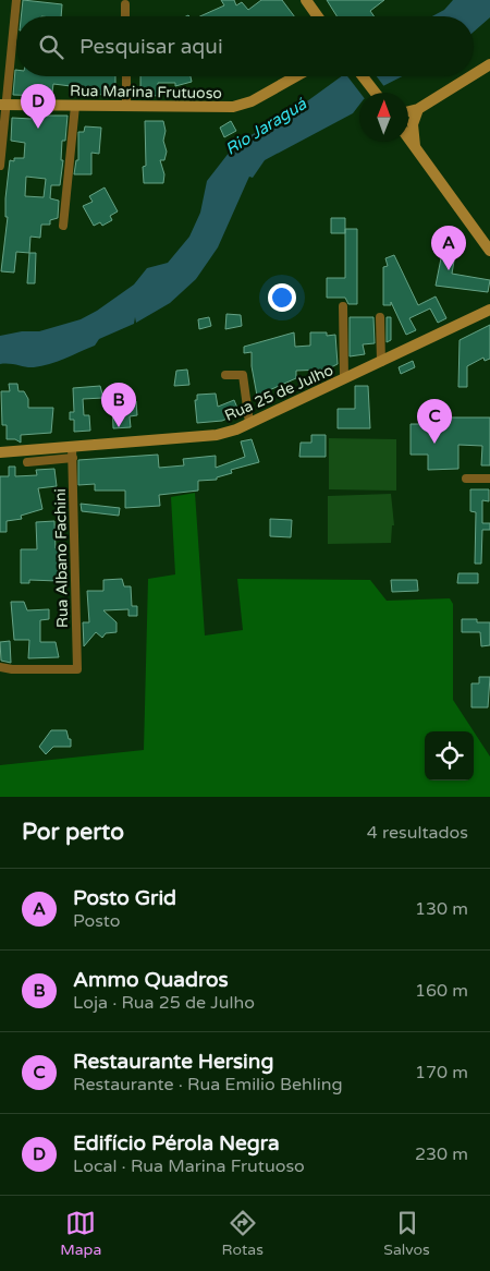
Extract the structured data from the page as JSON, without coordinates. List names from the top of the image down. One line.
{"streets":{"main road":["Rua Marina Frutuoso","Rua 25 de Julho"],"street":["Rua Albano Fachini"]},"crossings":[["Rua 25 de Julho","Rua Albano Fachini"]],"water":["Rio Jaraguá"],"north":"top","page":{"search":"Pesquisar aqui","pins":["D","A","B","C"],"heading":["Por perto","4 resultados"],"list":[{"mark":"A","name":"Posto Grid","note":"Posto","value":"130 m"},{"mark":"B","name":"Ammo Quadros","note":"Loja · Rua 25 de Julho","value":"160 m"},{"mark":"C","name":"Restaurante Hersing","note":"Restaurante · Rua Emilio Behling","value":"170 m"},{"mark":"D","name":"Edifício Pérola Negra","note":"Local · Rua Marina Frutuoso","value":"230 m"}],"nav":["Mapa","Rotas","Salvos"]}}
